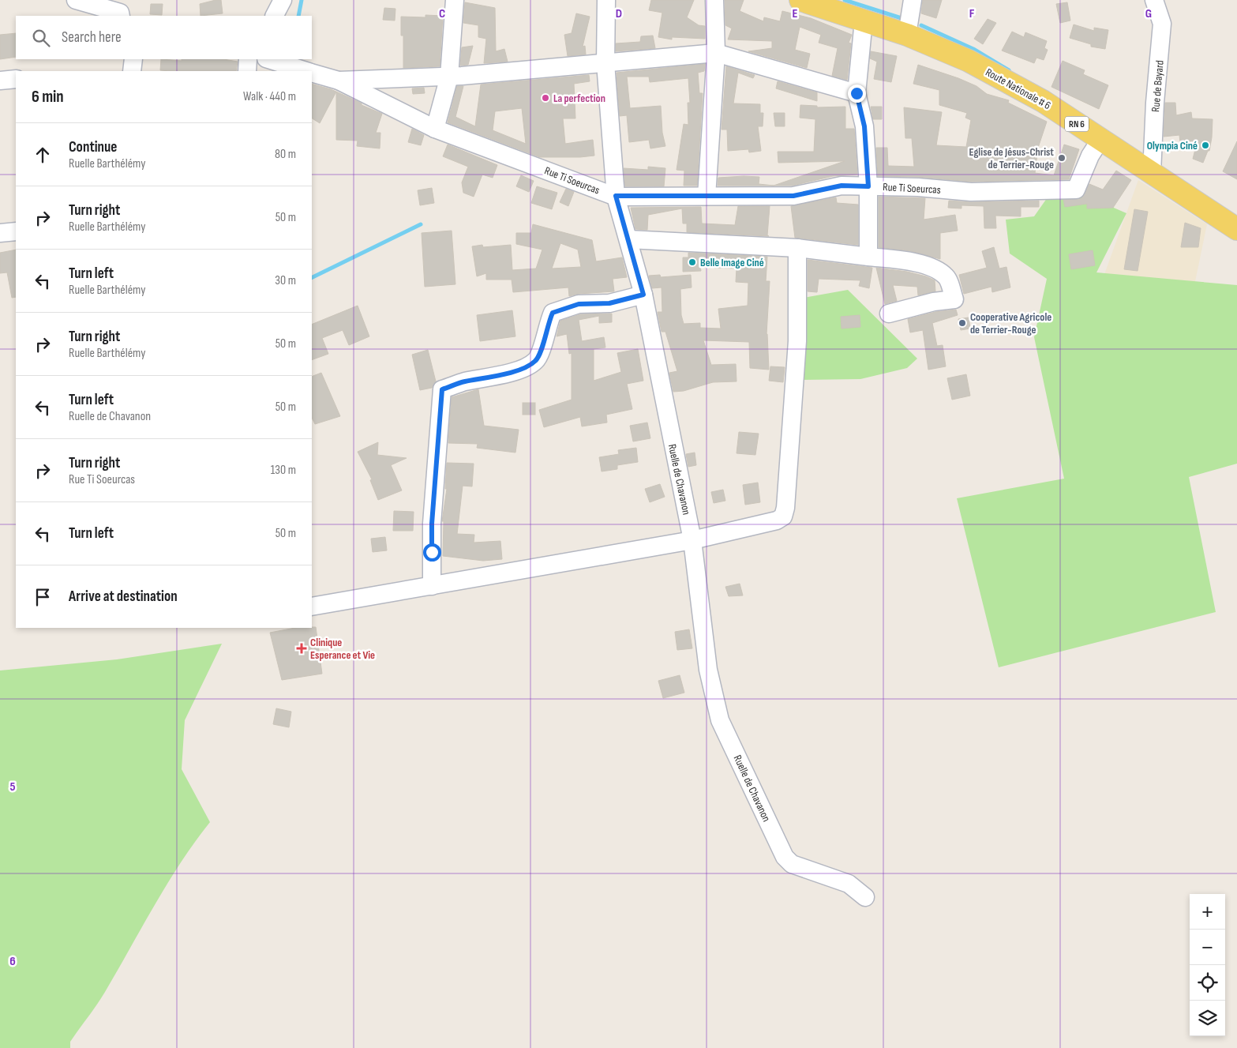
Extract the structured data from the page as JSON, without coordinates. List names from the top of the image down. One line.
{"streets":{"main road":["Route Nationale # 6","RN 6"],"street":["Rue de Bayard","Rue Ti Soeurcas","Ruelle de Chavanon"]},"crossings":[["Rue de Bayard","Route Nationale # 6"],["Route Nationale # 6","Rue Ti Soeurcas"],["Rue Ti Soeurcas","Ruelle de Chavanon"]],"places":{"other":["La perfection","Olympia Ciné","Eglise de Jésus-Christ de Terrier-Rouge","Belle Image Ciné","Cooperative Agricole de Terrier-Rouge"],"health":["Clinique Esperance et Vie"]},"page":{"search":"Search here","heading":["6 min","Walk · 440 m"],"list":[["Continue","Ruelle Barthélémy","80 m"],["Turn right","Ruelle Barthélémy","50 m"],["Turn left","Ruelle Barthélémy","30 m"],["Turn right","Ruelle Barthélémy","50 m"],["Turn left","Ruelle de Chavanon","50 m"],["Turn right","Rue Ti Soeurcas","130 m"],["Turn left","50 m"],"Arrive at destination"],"map_buttons":["+","−"]},"grid":{"columns":["C","D","E","F","G"],"rows":["5","6"]}}
